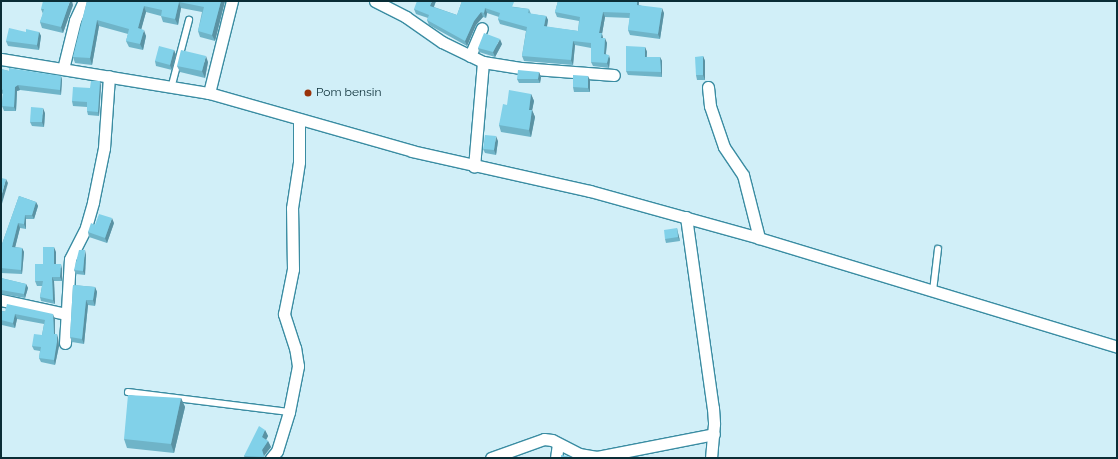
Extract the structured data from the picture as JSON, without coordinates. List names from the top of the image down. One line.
{"places":["Pom bensin"]}
